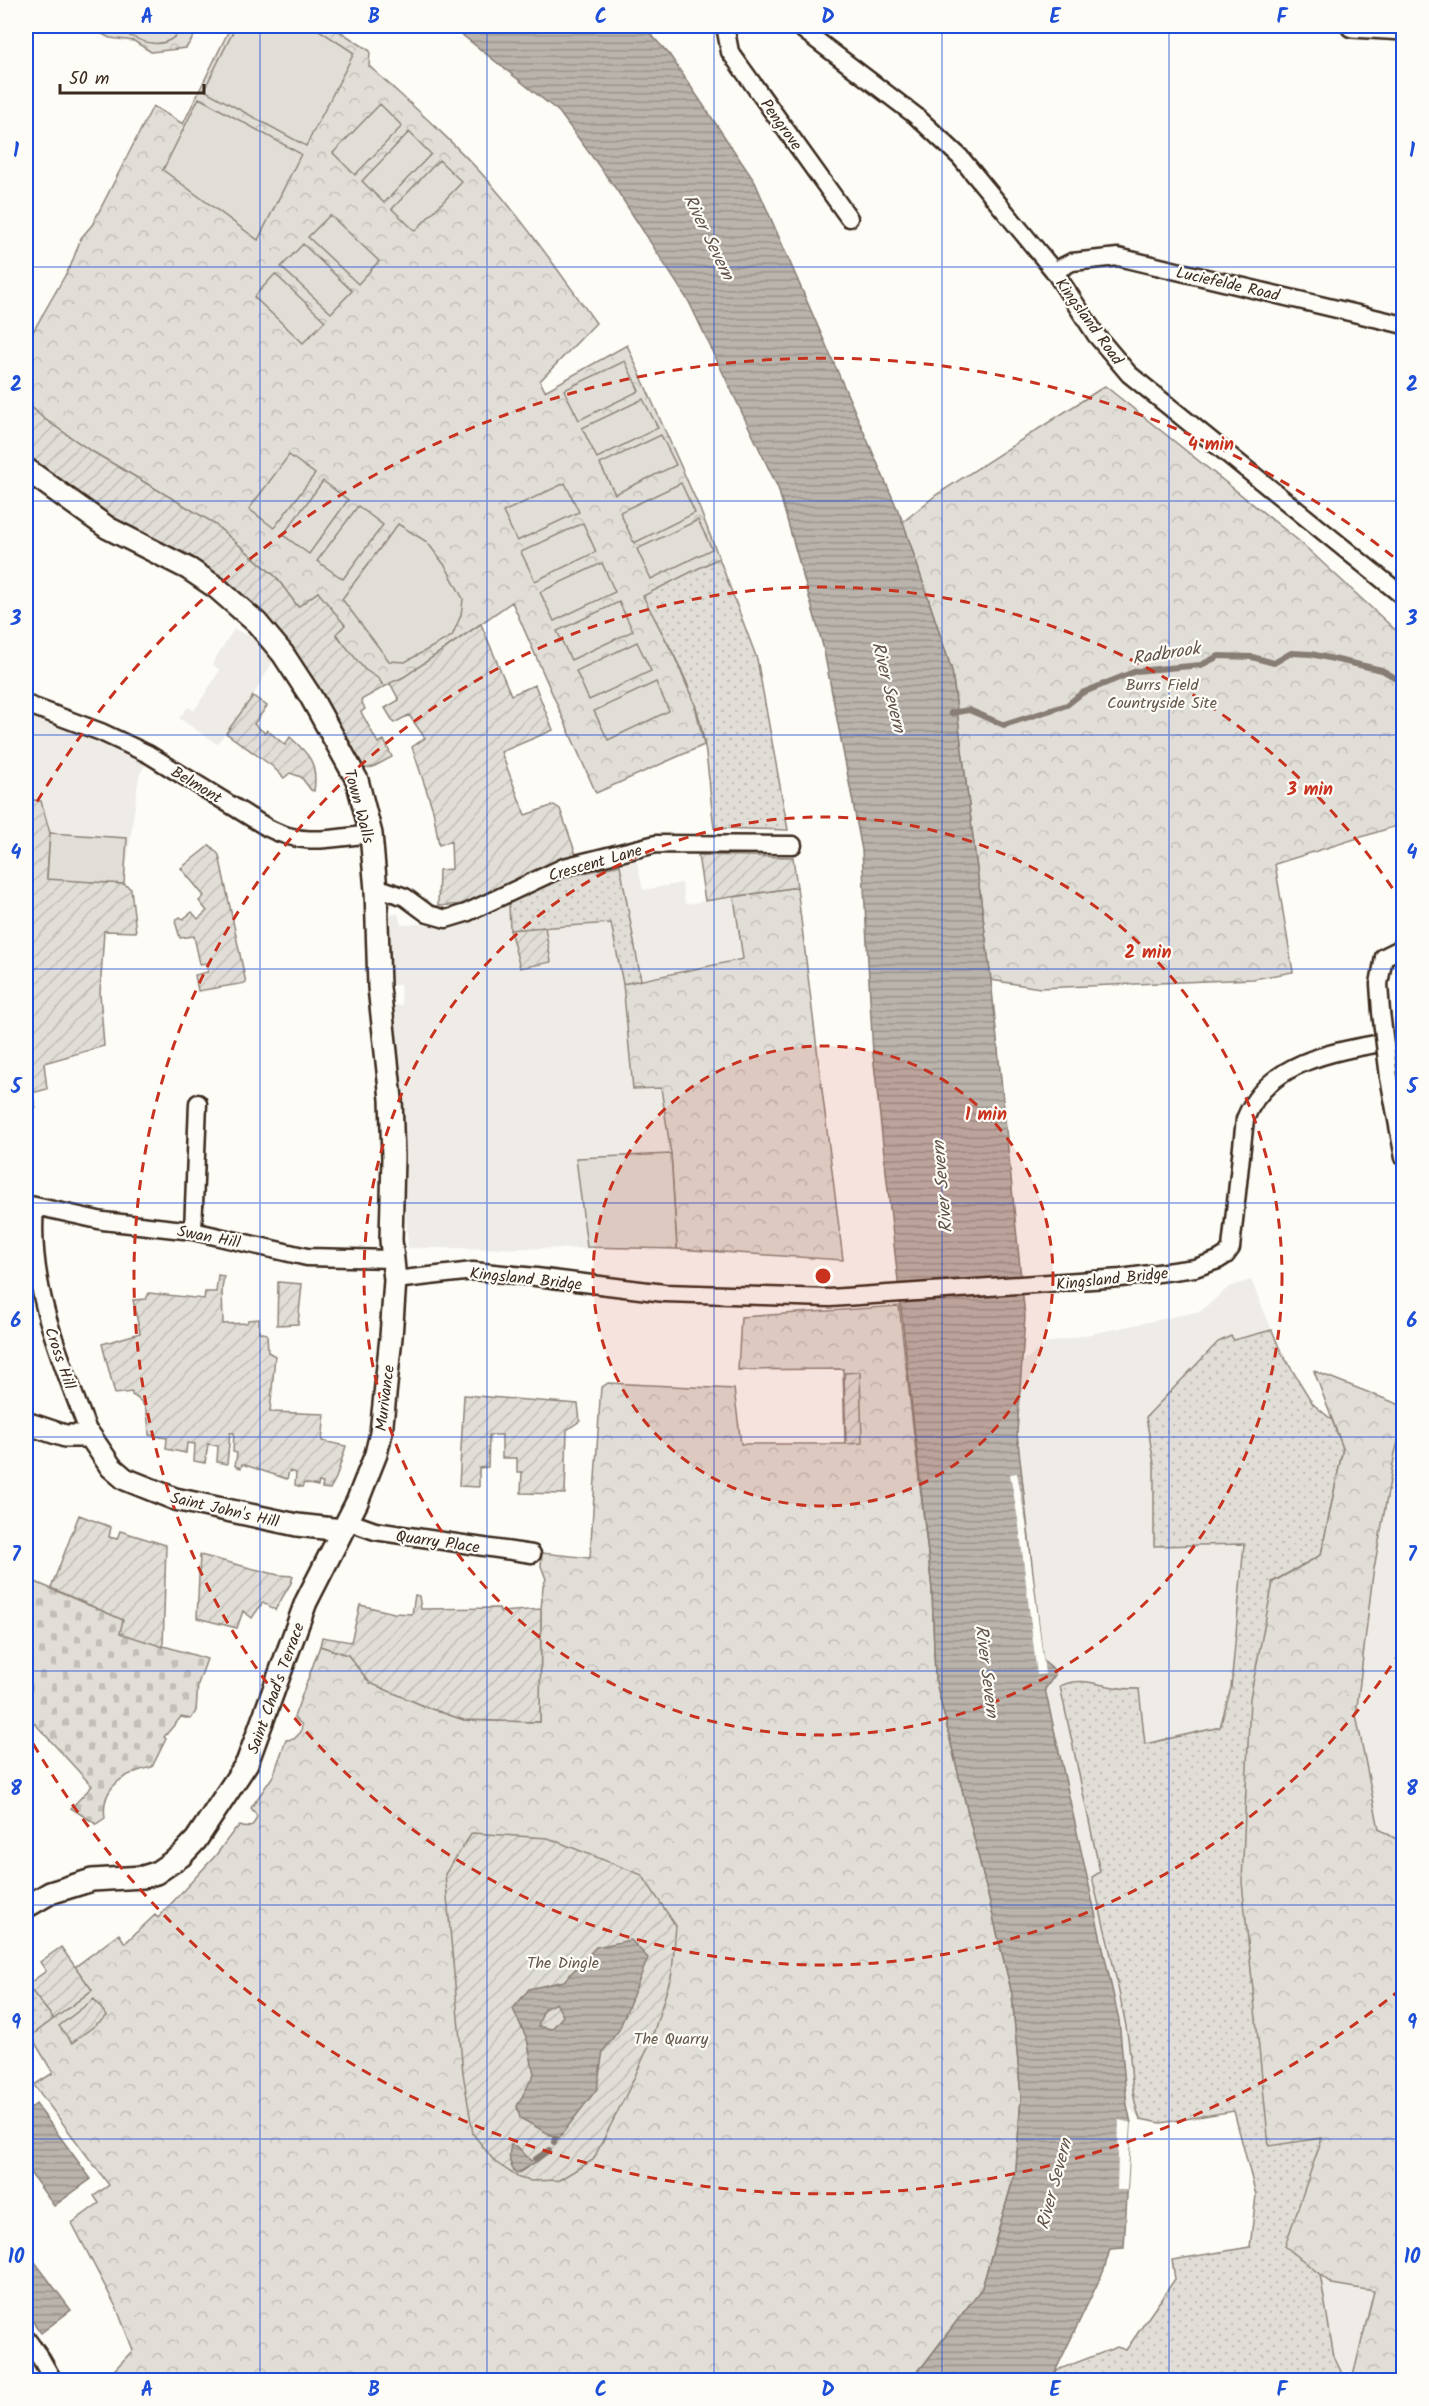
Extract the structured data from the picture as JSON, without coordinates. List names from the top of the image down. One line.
{"streets":{"street":["Pengrove","Luciefelde Road","Kingsland Road","Belmont","Town Walls","Crescent Lane","Swan Hill","Kingsland Bridge","Cross Hill","Murivance","Saint John's Hill","Quarry Place","Saint Chad's Terrace"]},"crossings":[["Luciefelde Road","Kingsland Road"],["Belmont","Town Walls"],["Town Walls","Crescent Lane"],["Town Walls","Swan Hill"],["Town Walls","Kingsland Bridge"],["Town Walls","Murivance"],["Swan Hill","Kingsland Bridge"],["Swan Hill","Cross Hill"],["Swan Hill","Murivance"],["Kingsland Bridge","Murivance"],["Cross Hill","Saint John's Hill"],["Murivance","Saint John's Hill"],["Murivance","Quarry Place"],["Murivance","Saint Chad's Terrace"],["Saint John's Hill","Quarry Place"],["Saint John's Hill","Saint Chad's Terrace"],["Quarry Place","Saint Chad's Terrace"]],"water":["River Severn","Radbrook"],"parks":["Burrs Field Countryside Site","The Dingle","The Quarry"],"scale_bar":"50 m","grid":{"columns":["A","B","C","D","E","F"],"rows":["1","2","3","4","5","6","7","8","9","10"]},"rings":["4 min","3 min","2 min","1 min"]}
